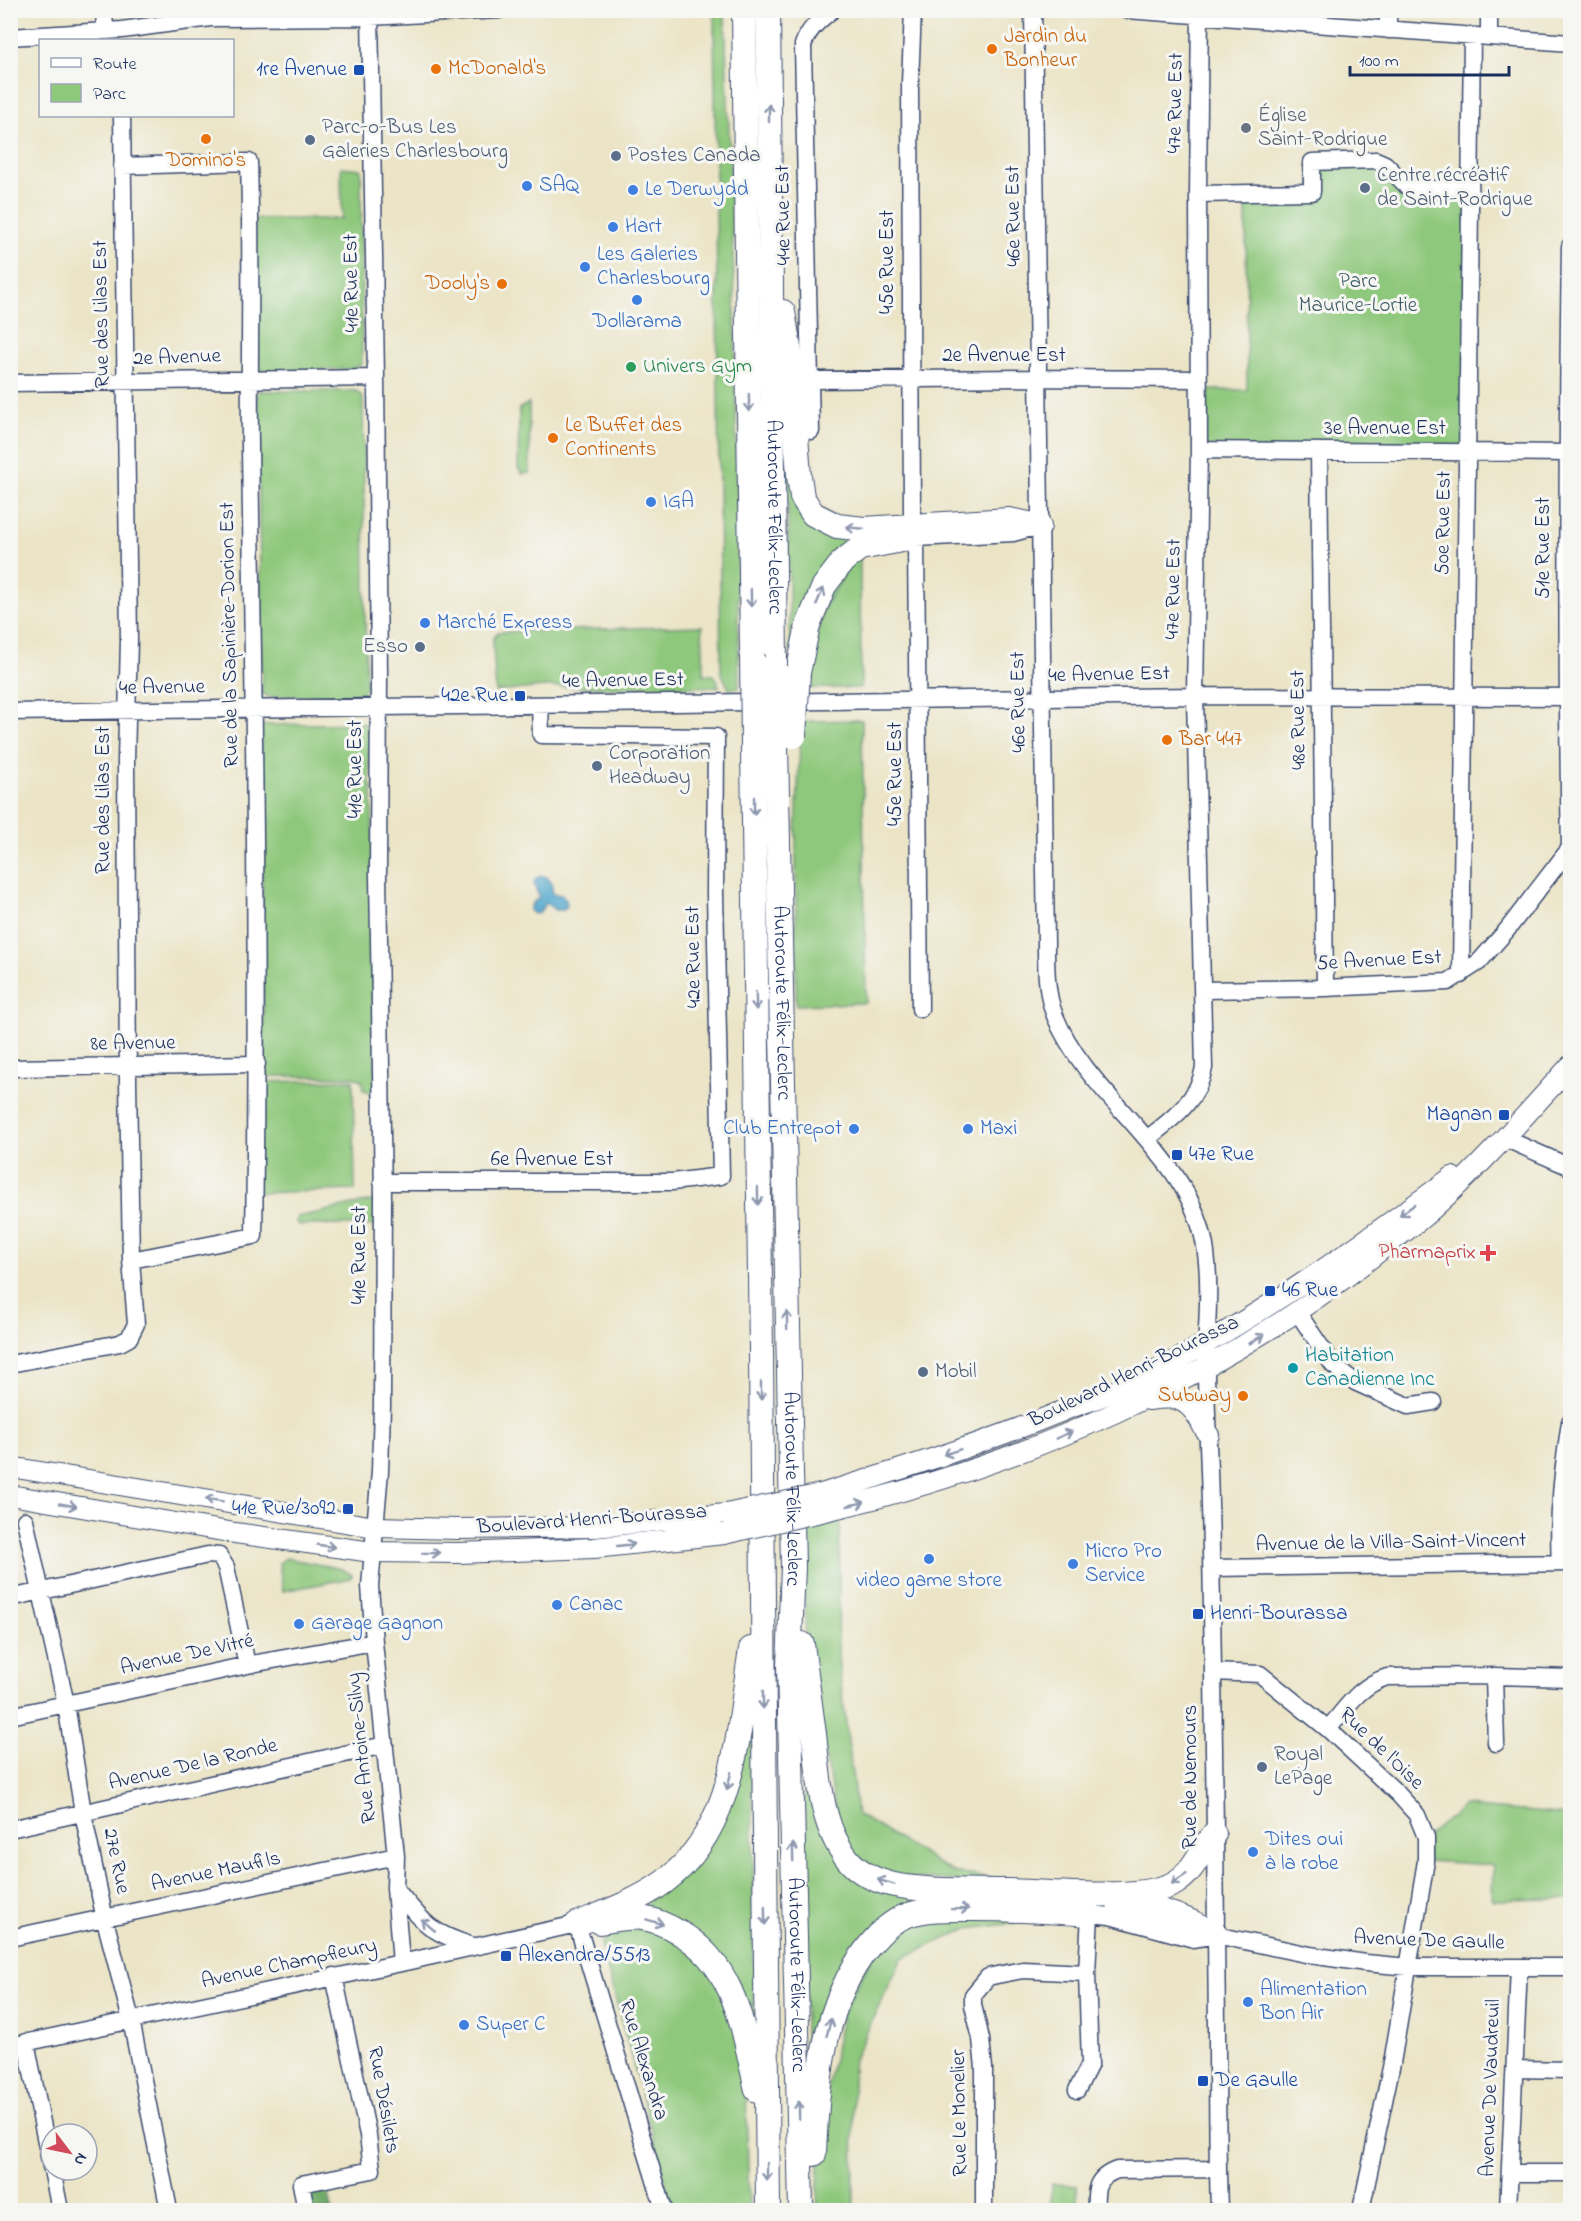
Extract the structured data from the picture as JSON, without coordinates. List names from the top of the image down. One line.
{"streets":{"highway":["Autoroute Félix-Leclerc"],"main road":["Boulevard Henri-Bourassa"],"street":["47e Rue Est","44e Rue Est","46e Rue Est","45e Rue Est","41e Rue Est","Rue des Lilas Est","2e Avenue Est","2e Avenue","3e Avenue Est","50e Rue Est","51e Rue Est","Rue de la Sapinière-Dorion Est","4e Avenue Est","4e Avenue","48e Rue Est","42e Rue Est","5e Avenue Est","8e Avenue","6e Avenue Est","Avenue de la Villa-Saint-Vincent","Avenue De Vitré","Rue Antoine-Silvy","Rue de l'Oise","Avenue De la Ronde","Rue de Nemours","27e Rue","Avenue Maufils","Avenue De Gaulle","Avenue Champfleury","Rue Alexandra","Avenue De Vaudreuil","Rue Désilets","Rue Le Monelier"]},"crossings":[["47e Rue Est","46e Rue Est"],["47e Rue Est","2e Avenue Est"],["47e Rue Est","3e Avenue Est"],["47e Rue Est","4e Avenue Est"],["47e Rue Est","5e Avenue Est"],["44e Rue Est","2e Avenue Est"],["46e Rue Est","2e Avenue Est"],["46e Rue Est","4e Avenue Est"],["46e Rue Est","Boulevard Henri-Bourassa"],["46e Rue Est","Rue de Nemours"],["45e Rue Est","2e Avenue Est"],["45e Rue Est","4e Avenue Est"],["41e Rue Est","2e Avenue"],["41e Rue Est","4e Avenue Est"],["41e Rue Est","6e Avenue Est"],["41e Rue Est","Boulevard Henri-Bourassa"],["41e Rue Est","Rue Antoine-Silvy"],["Rue des Lilas Est","2e Avenue"],["Rue des Lilas Est","Rue de la Sapinière-Dorion Est"],["Rue des Lilas Est","4e Avenue"],["Rue des Lilas Est","8e Avenue"],["2e Avenue","Rue de la Sapinière-Dorion Est"],["3e Avenue Est","50e Rue Est"],["3e Avenue Est","51e Rue Est"],["3e Avenue Est","48e Rue Est"],["50e Rue Est","4e Avenue Est"],["50e Rue Est","5e Avenue Est"],["51e Rue Est","4e Avenue Est"],["51e Rue Est","5e Avenue Est"],["Rue de la Sapinière-Dorion Est","4e Avenue"],["Rue de la Sapinière-Dorion Est","8e Avenue"],["4e Avenue Est","4e Avenue"],["4e Avenue Est","48e Rue Est"],["4e Avenue Est","42e Rue Est"],["48e Rue Est","5e Avenue Est"],["42e Rue Est","6e Avenue Est"],["Boulevard Henri-Bourassa","Rue Antoine-Silvy"],["Boulevard Henri-Bourassa","Rue de Nemours"],["Avenue de la Villa-Saint-Vincent","Rue de Nemours"],["Avenue De Vitré","Rue Antoine-Silvy"],["Avenue De Vitré","27e Rue"],["Rue Antoine-Silvy","Avenue De la Ronde"],["Rue Antoine-Silvy","Avenue Maufils"],["Rue Antoine-Silvy","Avenue Champfleury"],["Rue de l'Oise","Rue de Nemours"],["Rue de l'Oise","Avenue De Gaulle"],["Avenue De la Ronde","27e Rue"],["Rue de Nemours","Avenue De Gaulle"],["27e Rue","Avenue Maufils"],["27e Rue","Avenue Champfleury"],["Avenue De Gaulle","Avenue De Vaudreuil"],["Avenue Champfleury","Rue Alexandra"],["Avenue Champfleury","Rue Désilets"]],"parks":["Parc Maurice-Lortie"],"places":{"other":["Jardin du Bonheur","McDonald's","Église Saint-Rodrigue","Domino's","Parc-o-Bus Les Galeries Charlesbourg","Postes Canada","SAQ","Centre récréatif de Saint-Rodrigue","Le Derwydd","Hart","Les Galeries Charlesbourg","Dooly's","Dollarama","Univers Gym","Le Buffet des Continents","IGA","Marché Express","Esso","Bar 447","Corporation Headway","Club Entrepot","Maxi","Habitation Canadienne Inc","Mobil","Subway","video game store","Micro Pro Service","Canac","Garage Gagnon","Royal LePage","Dites oui à la robe","Alimentation Bon Air","Super C"],"transit":["1re Avenue","42e Rue","Magnan","47e Rue","46 Rue","41e Rue/3092","Henri-Bourassa","Alexandra/5513","De Gaulle"],"health":["Pharmaprix"]},"legend":["Route","Parc"],"scale_bar":"100 m","north":"bottom right"}
